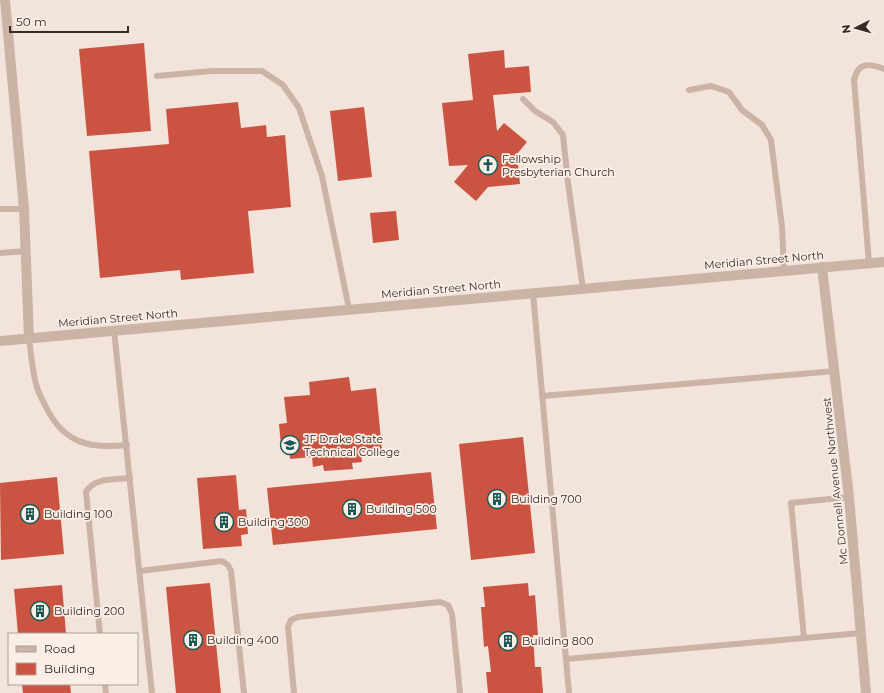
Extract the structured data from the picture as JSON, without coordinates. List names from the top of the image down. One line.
{"streets":{"street":["Meridian Street North","Mc Donnell Avenue Northwest"]},"crossings":[["Meridian Street North","Mc Donnell Avenue Northwest"]],"places":{"church":["Fellowship Presbyterian Church"],"school or university":["JF Drake State Technical College"],"building":["Building 700","Building 500","Building 100","Building 300","Building 200","Building 400","Building 800"]},"legend":["Road","Building"],"scale_bar":"50 m","north":"left"}
